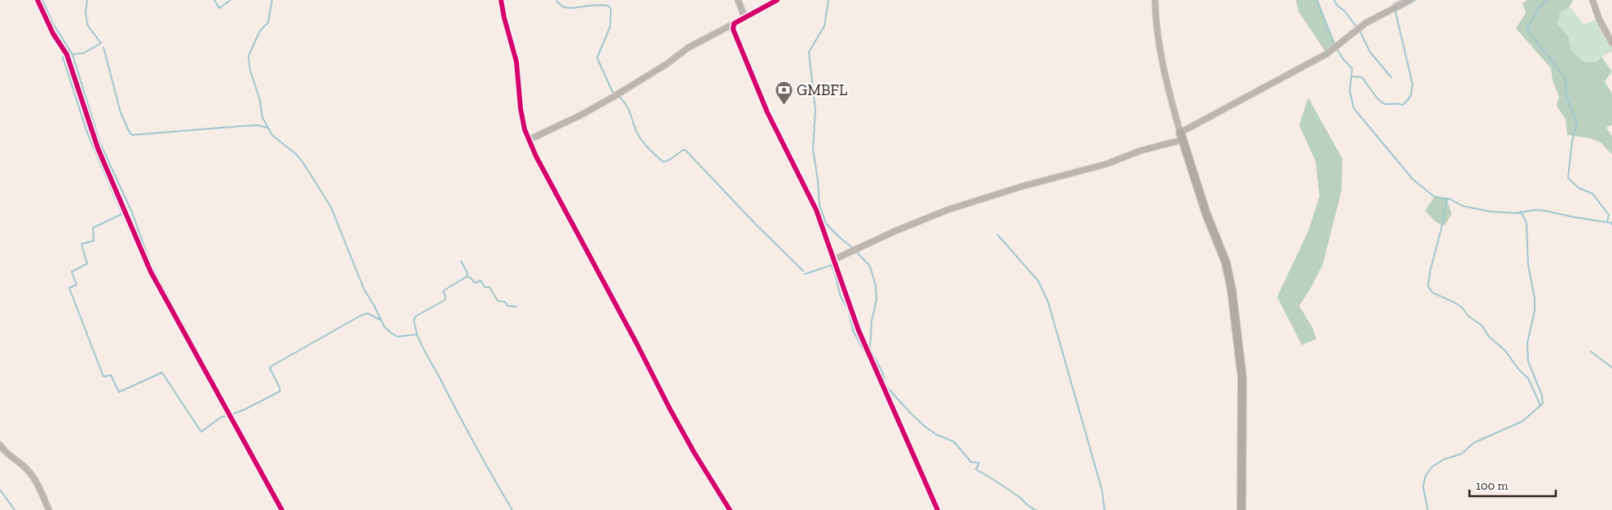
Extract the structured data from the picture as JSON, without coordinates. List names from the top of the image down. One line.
{"places":{"bank":["GMBFL"]},"scale_bar":"100 m"}
